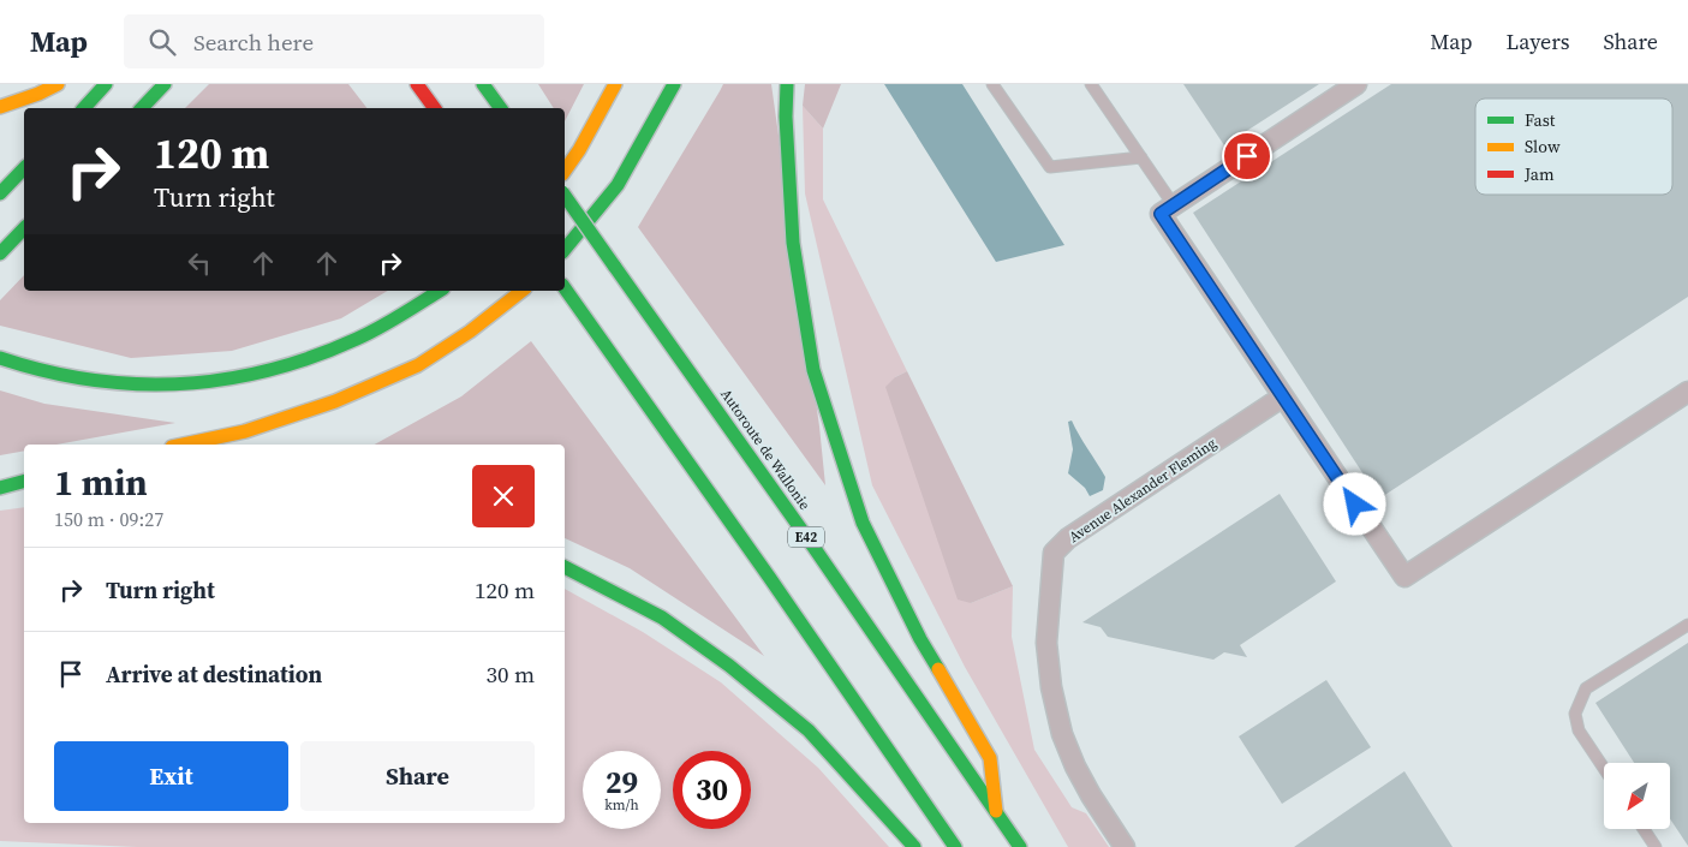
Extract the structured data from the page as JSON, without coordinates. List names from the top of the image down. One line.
{"streets":{"highway":["Autoroute de Wallonie","E42"],"street":["Avenue Alexander Fleming"]},"legend":["Fast","Slow","Jam"],"north":"bottom left","page":{"header":"Map","search":"Search here","nav":["Map","Layers","Share"],"turn":["120 m","Turn right"],"heading":["1 min","150 m · 09:27"],"list":[{"name":"Turn right","value":"120 m"},{"name":"Arrive at destination","value":"30 m"}],"buttons":["Exit","Share"],"speed":"29 km/h","limit":"30"}}
